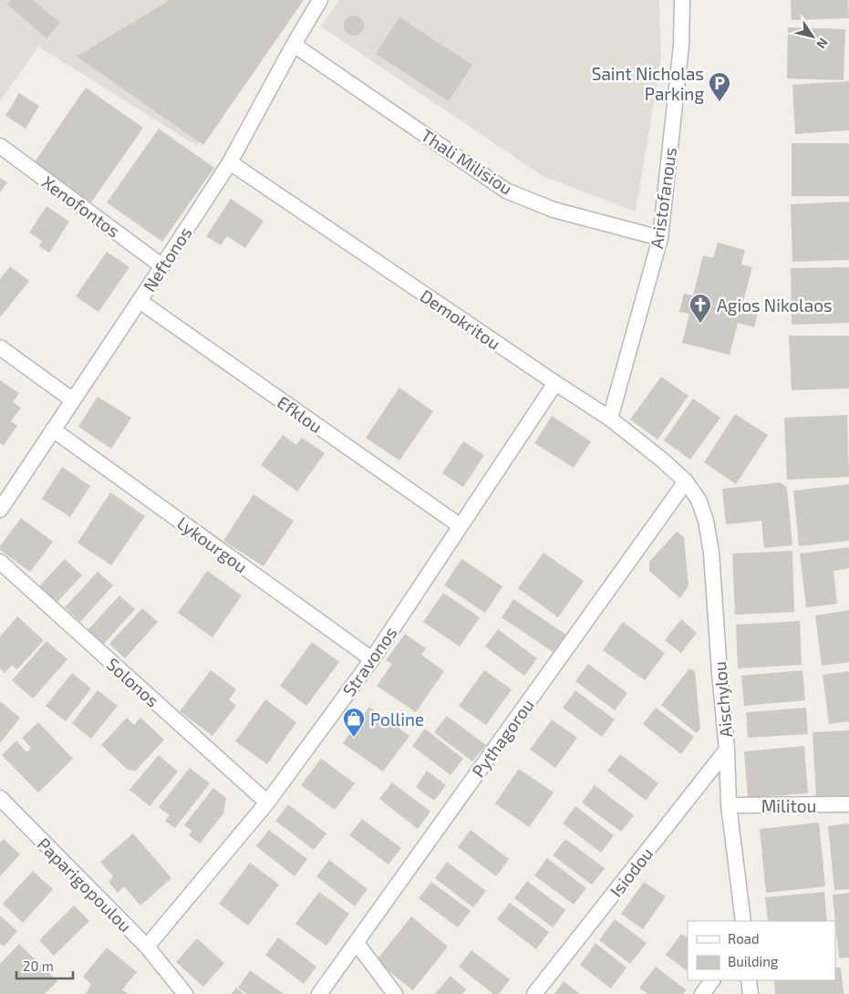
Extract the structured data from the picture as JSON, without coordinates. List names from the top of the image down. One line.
{"streets":{"street":["Thali Milisiou","Aristofanous","Xenofontos","Neftonos","Demokritou","Efklou","Lykourgou","Stravonos","Solonos","Aischylou","Pythagorou","Militou","Isiodou","Paparigopoulou"]},"crossings":[["Thali Milisiou","Aristofanous"],["Thali Milisiou","Neftonos"],["Aristofanous","Demokritou"],["Xenofontos","Neftonos"],["Neftonos","Demokritou"],["Neftonos","Efklou"],["Neftonos","Lykourgou"],["Demokritou","Stravonos"],["Demokritou","Aischylou"],["Demokritou","Pythagorou"],["Efklou","Stravonos"],["Lykourgou","Stravonos"],["Stravonos","Solonos"],["Stravonos","Paparigopoulou"],["Aischylou","Pythagorou"],["Aischylou","Militou"],["Aischylou","Isiodou"]],"places":{"parking":["Saint Nicholas Parking"],"church":["Agios Nikolaos"],"shop":["Polline"]},"legend":["Road","Building"],"scale_bar":"20 m","north":"bottom right"}
